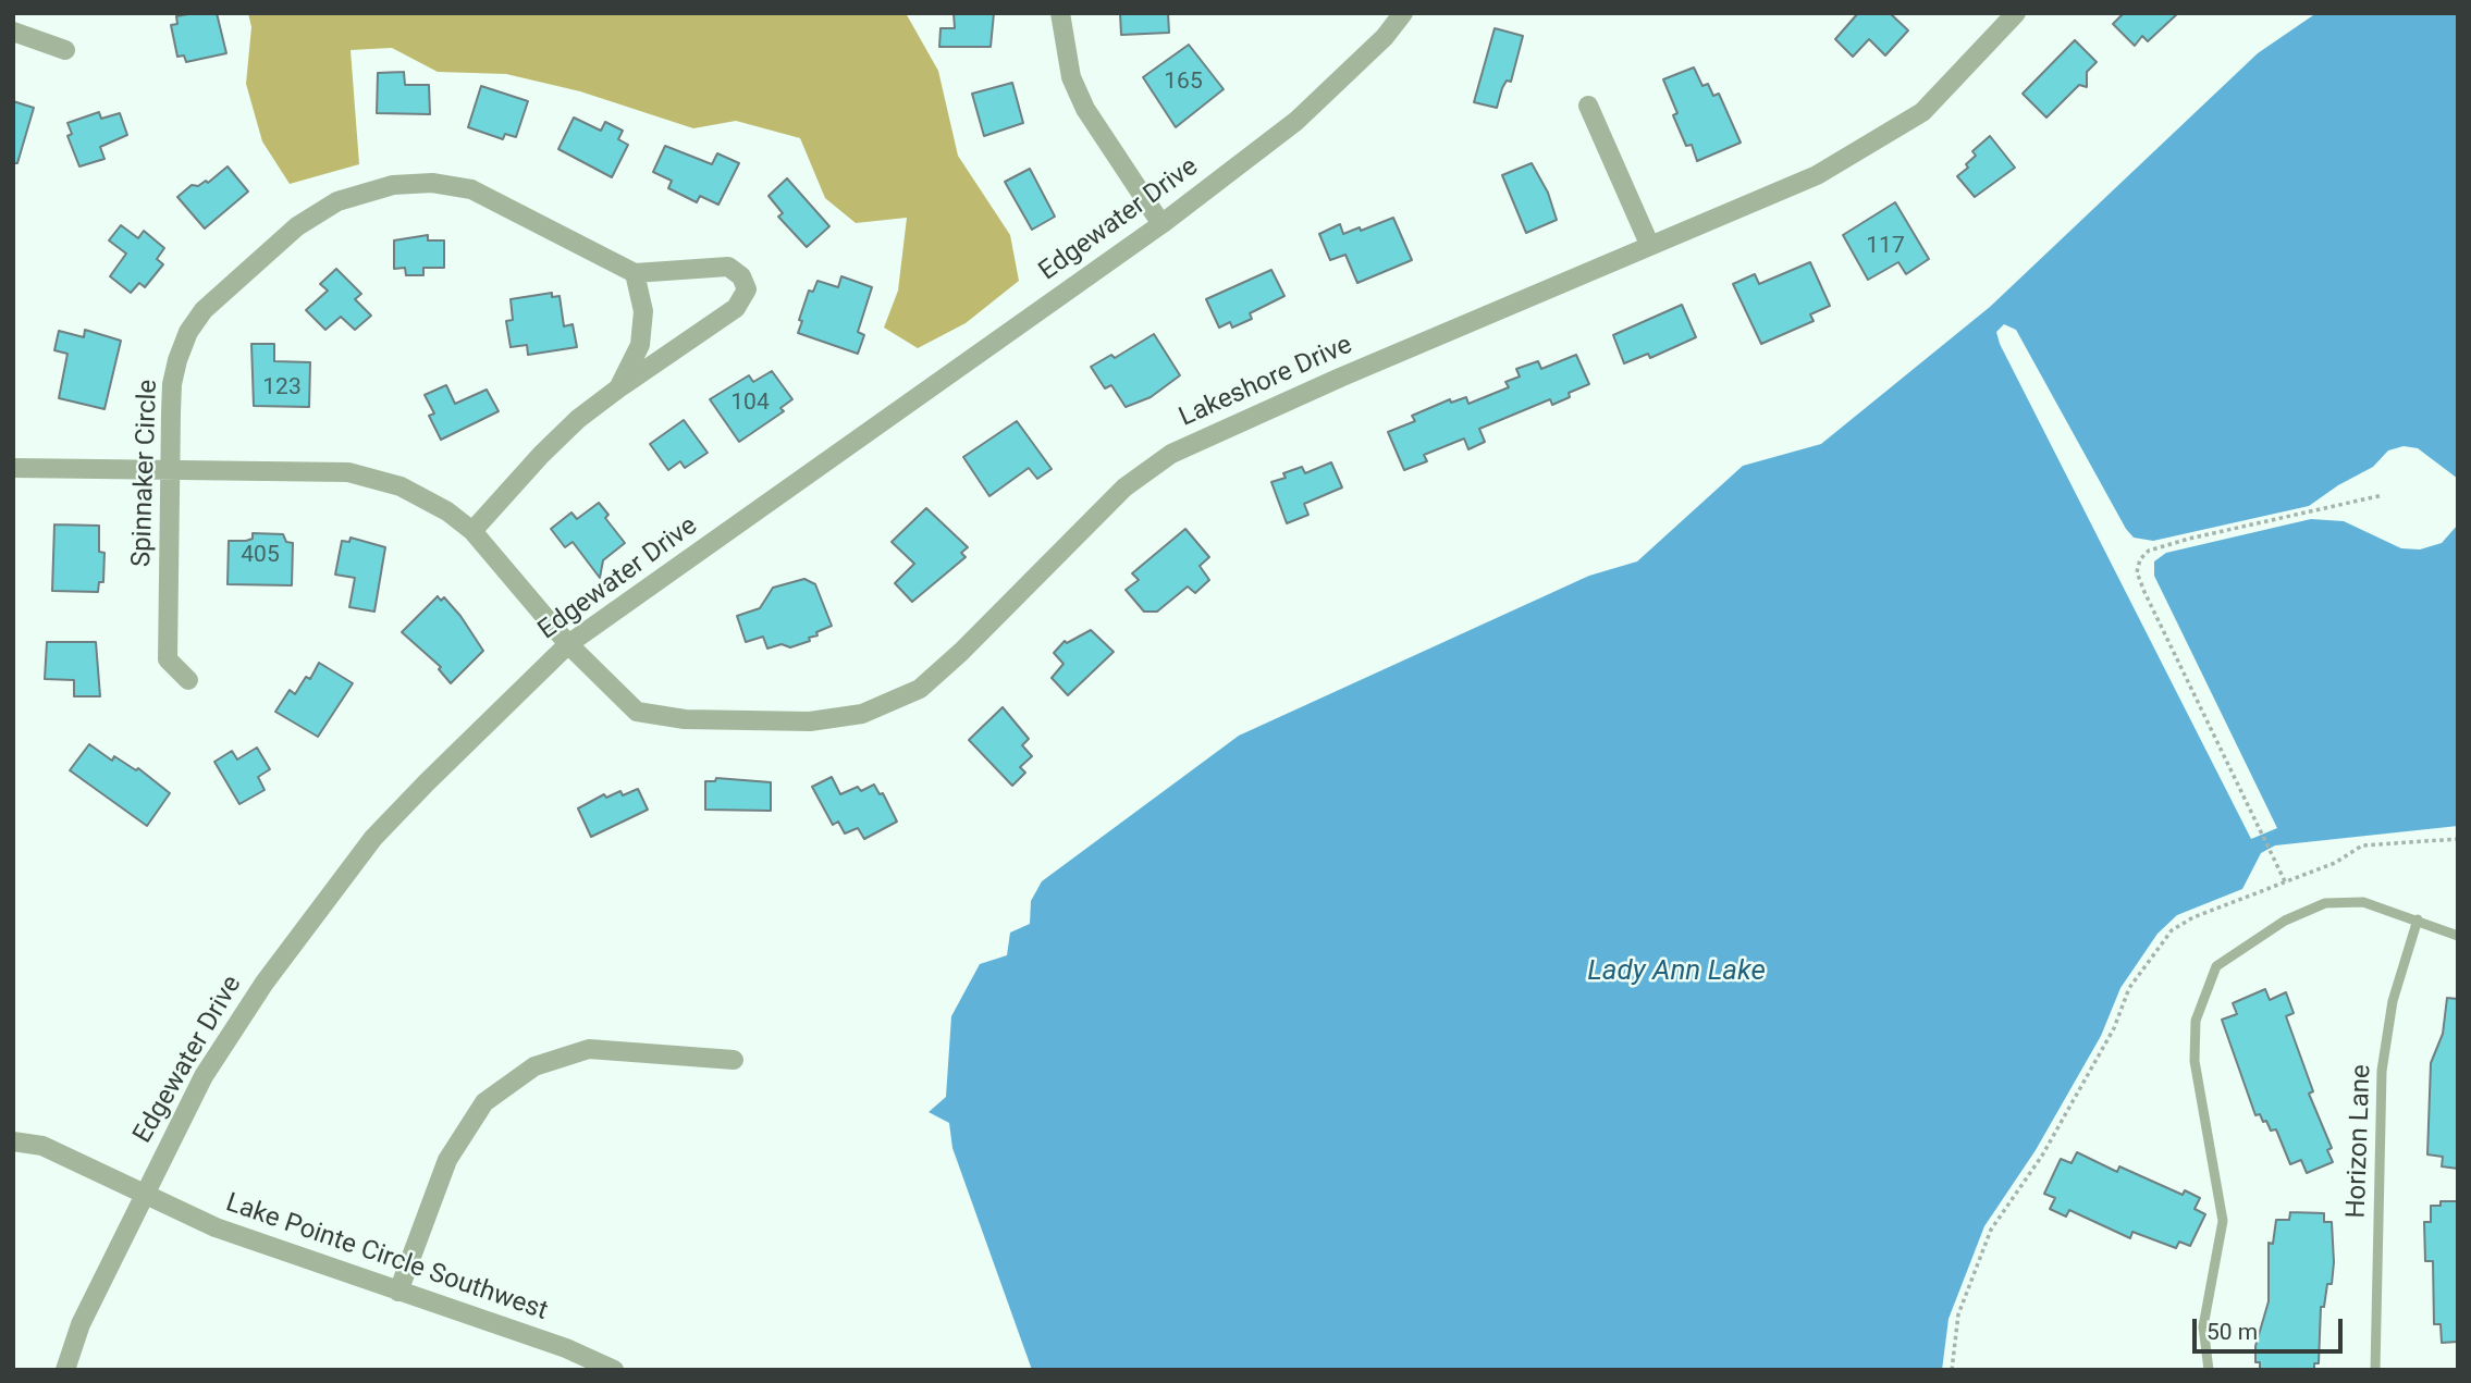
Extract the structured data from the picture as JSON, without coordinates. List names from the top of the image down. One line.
{"streets":{"street":["Edgewater Drive","Lakeshore Drive","Spinnaker Circle","Lake Pointe Circle Southwest"],"lane":["Horizon Lane"]},"crossings":[["Edgewater Drive","Lakeshore Drive"],["Edgewater Drive","Lake Pointe Circle Southwest"],["Lakeshore Drive","Spinnaker Circle"]],"water":["Lady Ann Lake"],"house_numbers":["165","117","123","104","405"],"scale_bar":"50 m"}
